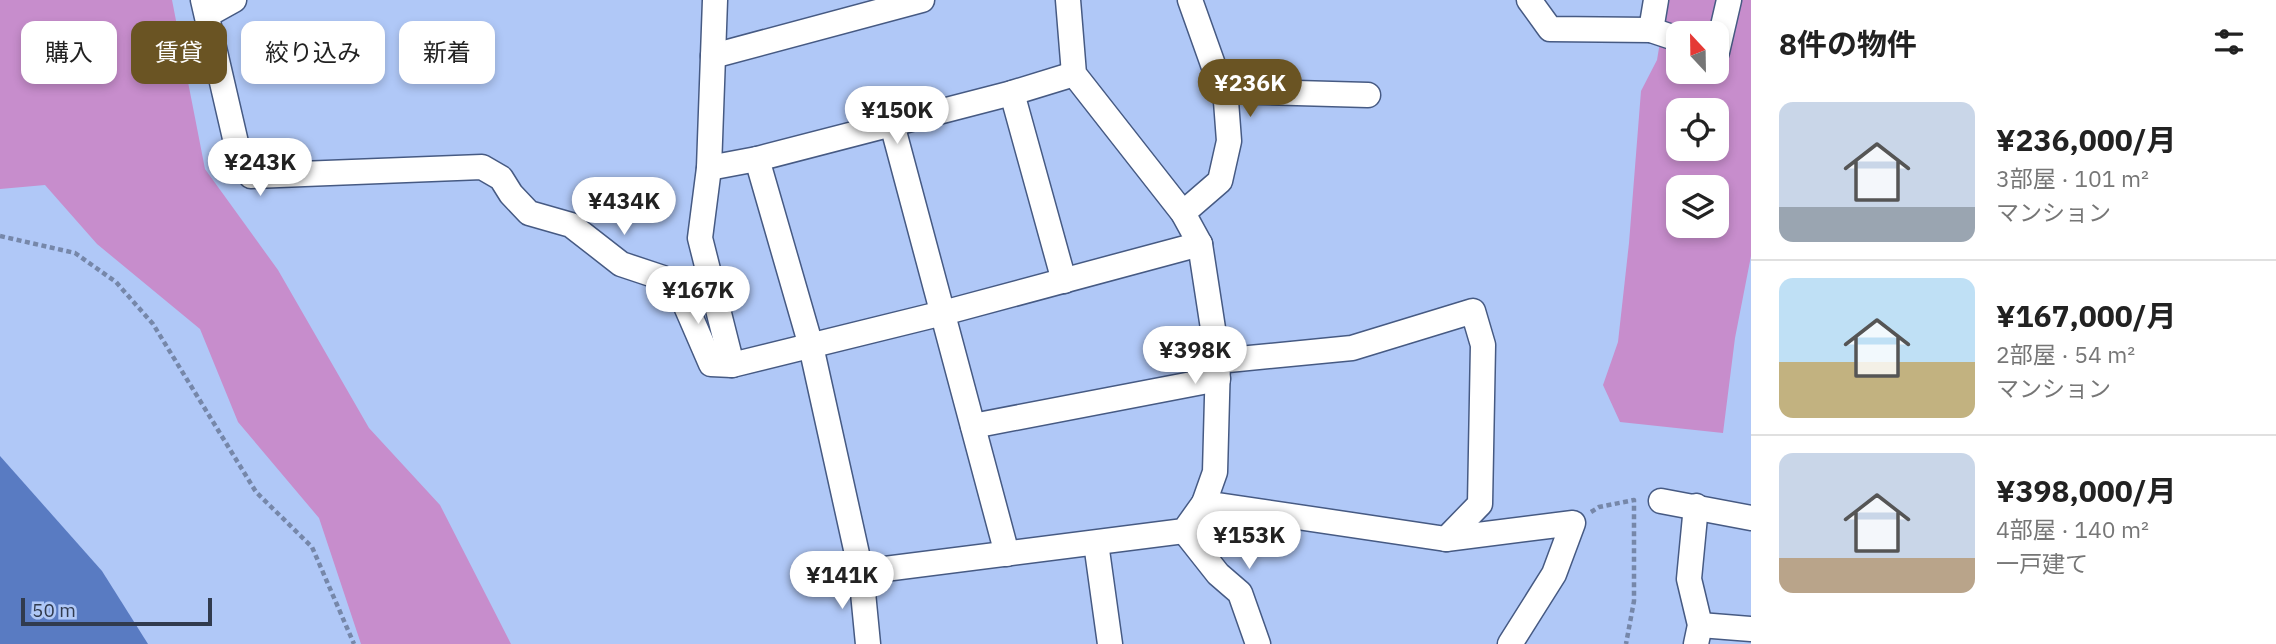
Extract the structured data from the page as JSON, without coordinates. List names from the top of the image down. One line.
{"scale_bar":"50 m","north":"top","page":{"heading":"8件の物件","chip":["購入","賃貸","絞り込み","新着"],"price":["¥236K","¥150K","¥243K","¥434K","¥167K","¥398K","¥153K","¥141K"],"list":[{"name":"¥236,000/月","note":"3部屋 · 101 m² · マンション"},{"name":"¥167,000/月","note":"2部屋 · 54 m² · マンション"},{"name":"¥398,000/月","note":"4部屋 · 140 m² · 一戸建て"}],"scale":"50 m"}}
